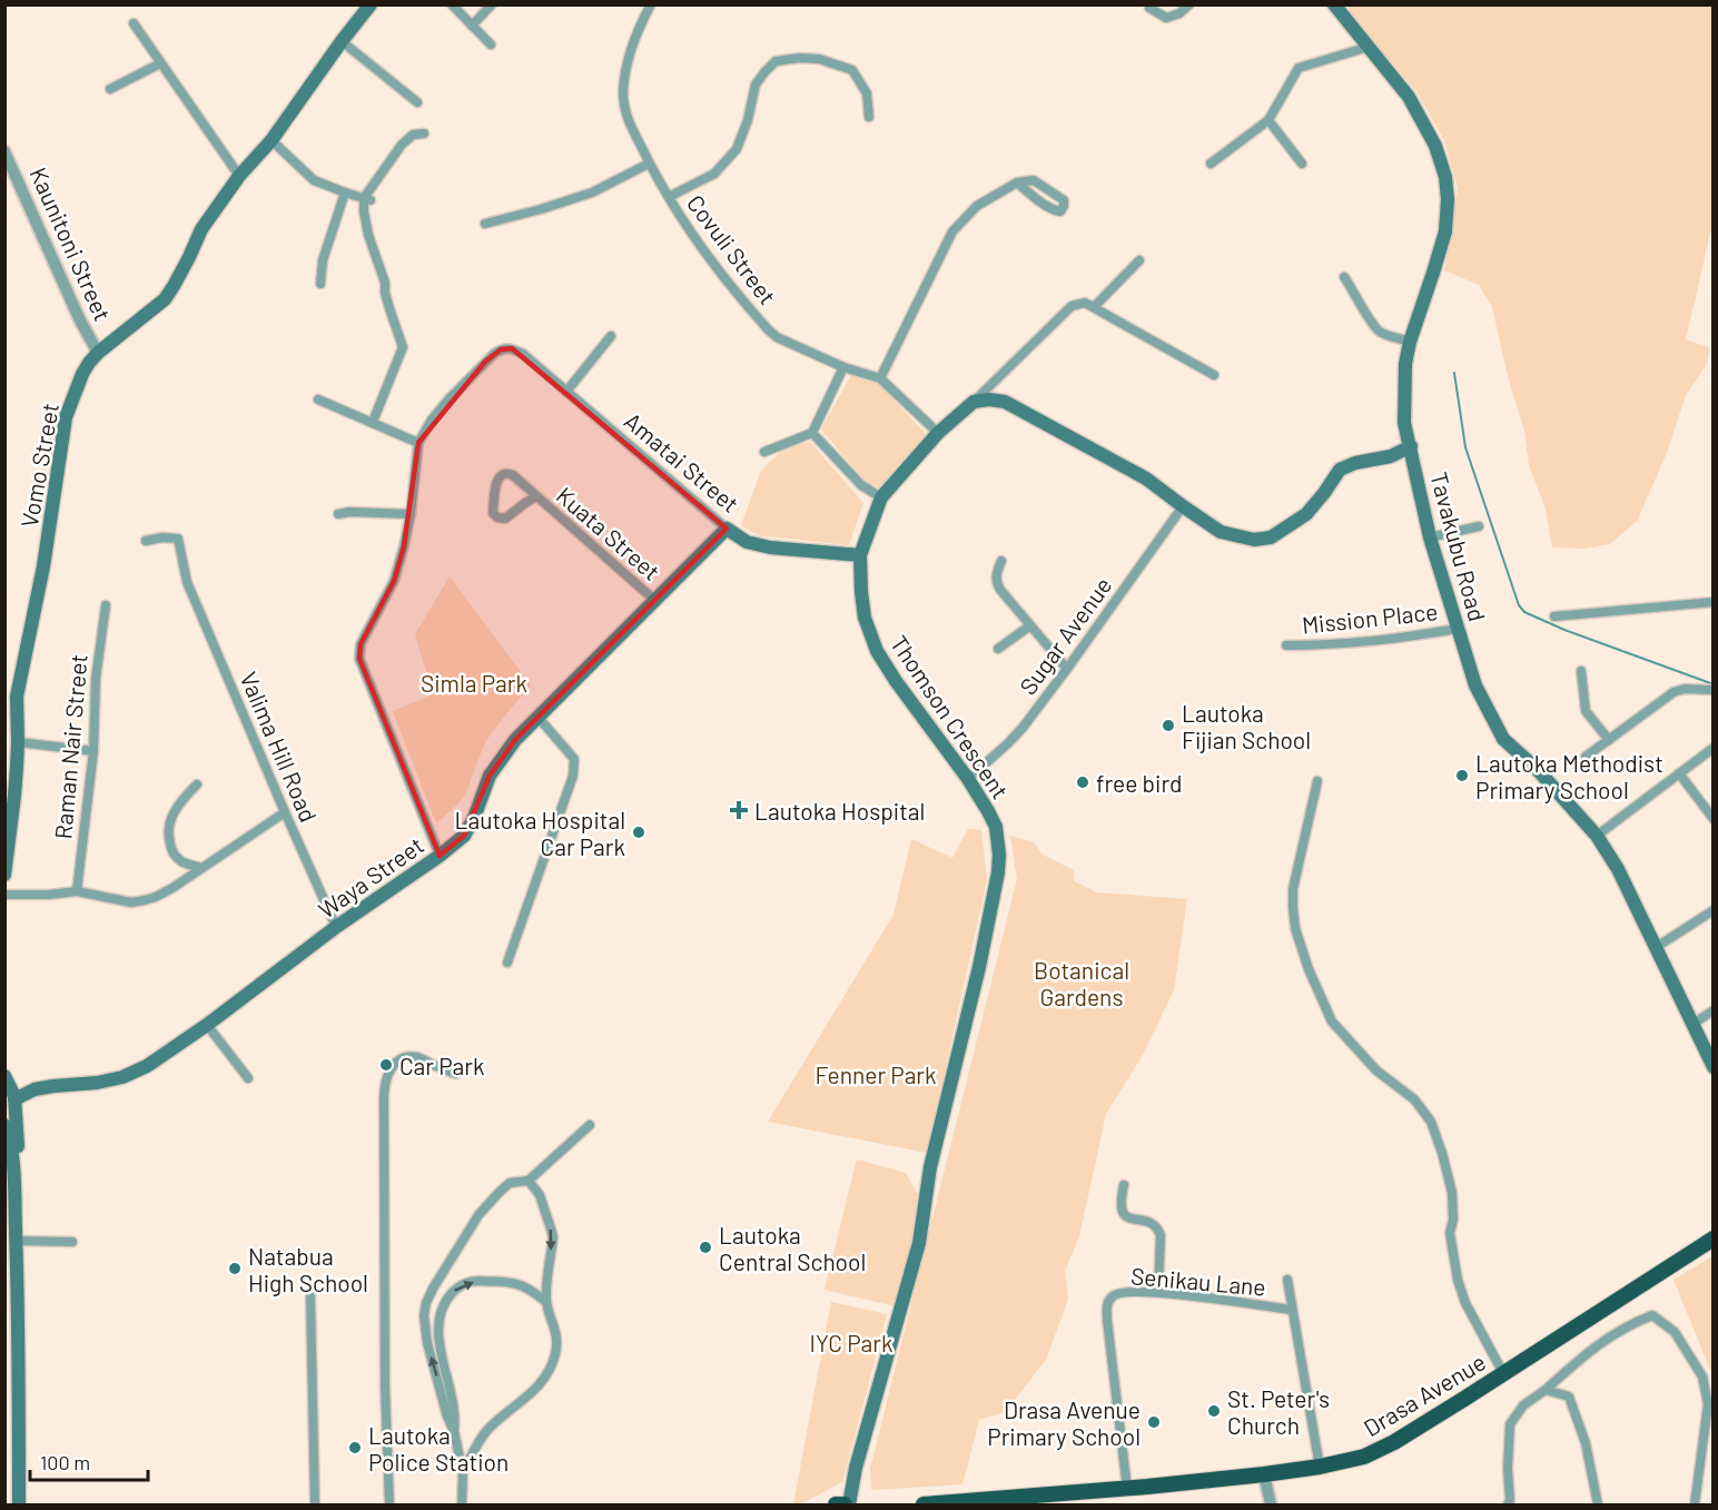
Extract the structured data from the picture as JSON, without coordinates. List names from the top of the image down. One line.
{"streets":{"highway":["Drasa Avenue"],"main road":["Amatai Street","Vomo Street","Tavakubu Road","Thomson Crescent","Waya Street"],"street":["Kaunitoni Street","Covuli Street","Kuata Street","Mission Place","Sugar Avenue","Raman Nair Street","Valima Hill Road","Senikau Lane"]},"crossings":[["Kaunitoni Street","Vomo Street"],["Covuli Street","Thomson Crescent"],["Amatai Street","Thomson Crescent"],["Amatai Street","Waya Street"],["Kuata Street","Waya Street"],["Tavakubu Road","Mission Place"],["Sugar Avenue","Thomson Crescent"],["Valima Hill Road","Waya Street"],["Senikau Lane","Drasa Avenue"]],"parks":["Simla Park","Botanical Gardens","Fenner Park","IYC Park"],"places":{"other":["Lautoka Fijian School","Lautoka Methodist Primary School","free bird","Lautoka Hospital Car Park","Car Park","Lautoka Central School","Natabua High School","St. Peter's Church","Drasa Avenue Primary School","Lautoka Police Station"],"health":["Lautoka Hospital"]},"scale_bar":"100 m"}
